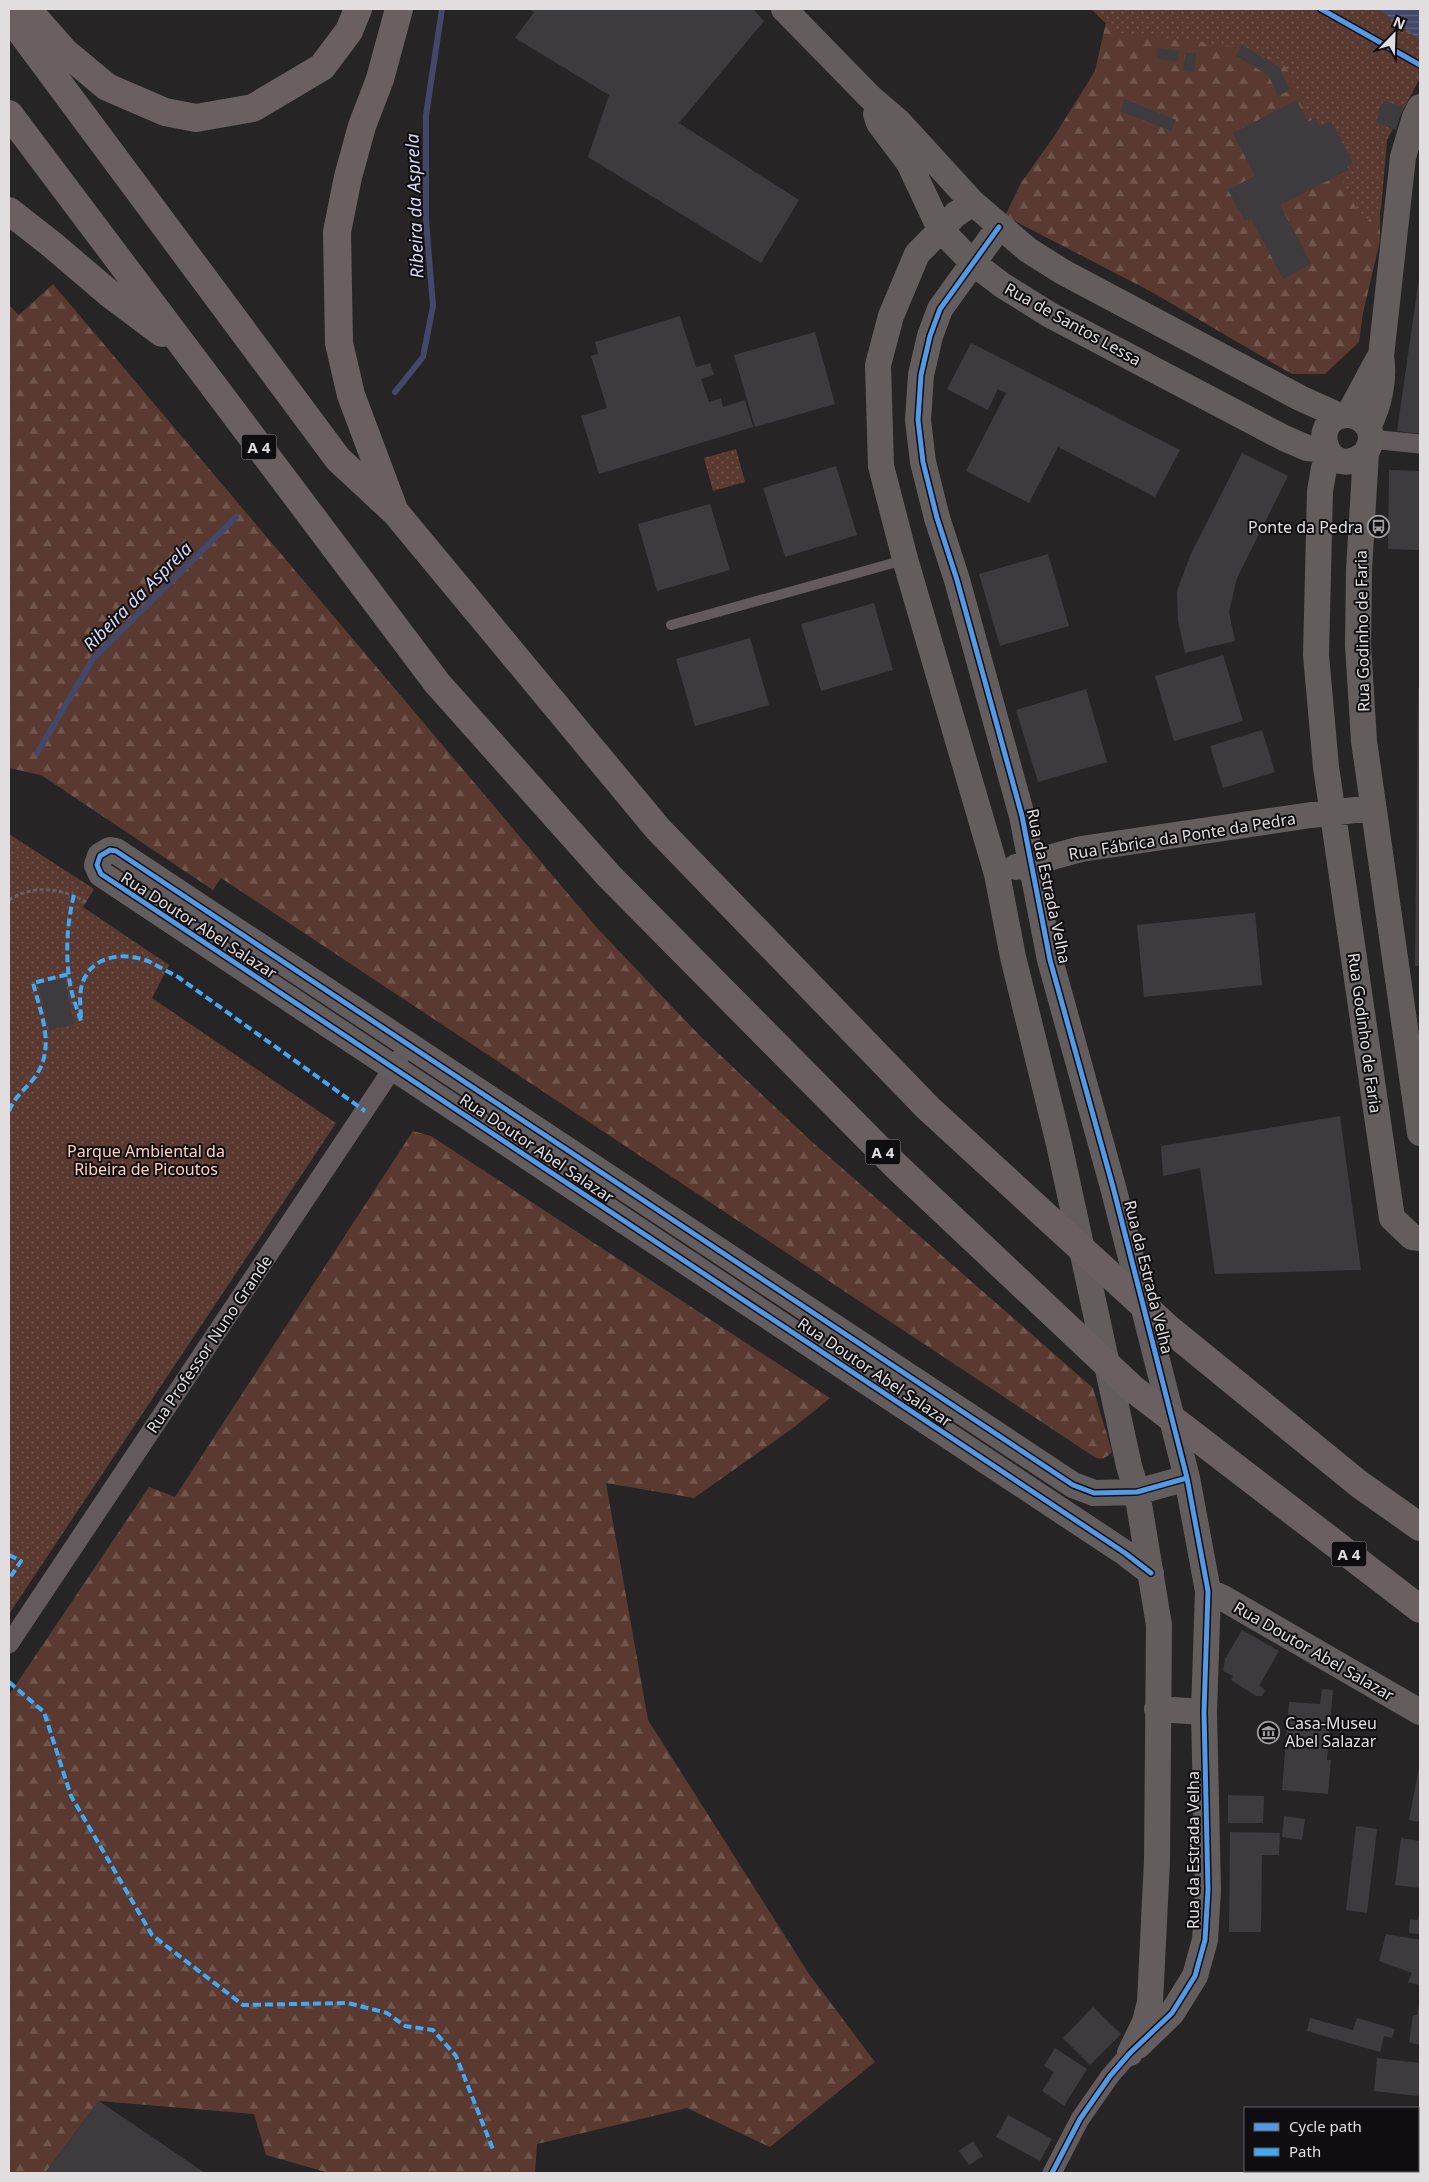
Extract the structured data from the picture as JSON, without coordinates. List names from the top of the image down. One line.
{"streets":{"highway":["A 4"],"street":["Rua de Santos Lessa","Rua Godinho de Faria","Rua Fábrica da Ponte da Pedra","Rua da Estrada Velha","Rua Doutor Abel Salazar","Rua Professor Nuno Grande"]},"crossings":[["Rua de Santos Lessa","Rua Godinho de Faria"],["Rua de Santos Lessa","Rua da Estrada Velha"],["Rua Godinho de Faria","Rua Fábrica da Ponte da Pedra"],["Rua Fábrica da Ponte da Pedra","Rua da Estrada Velha"],["Rua da Estrada Velha","Rua Doutor Abel Salazar"],["Rua Doutor Abel Salazar","Rua Professor Nuno Grande"]],"water":["Ribeira da Asprela"],"parks":["Parque Ambiental da Ribeira de Picoutos"],"places":{"bus stop":["Ponte da Pedra"],"museum":["Casa-Museu Abel Salazar"]},"legend":["Cycle path","Path"],"north":"top right"}
